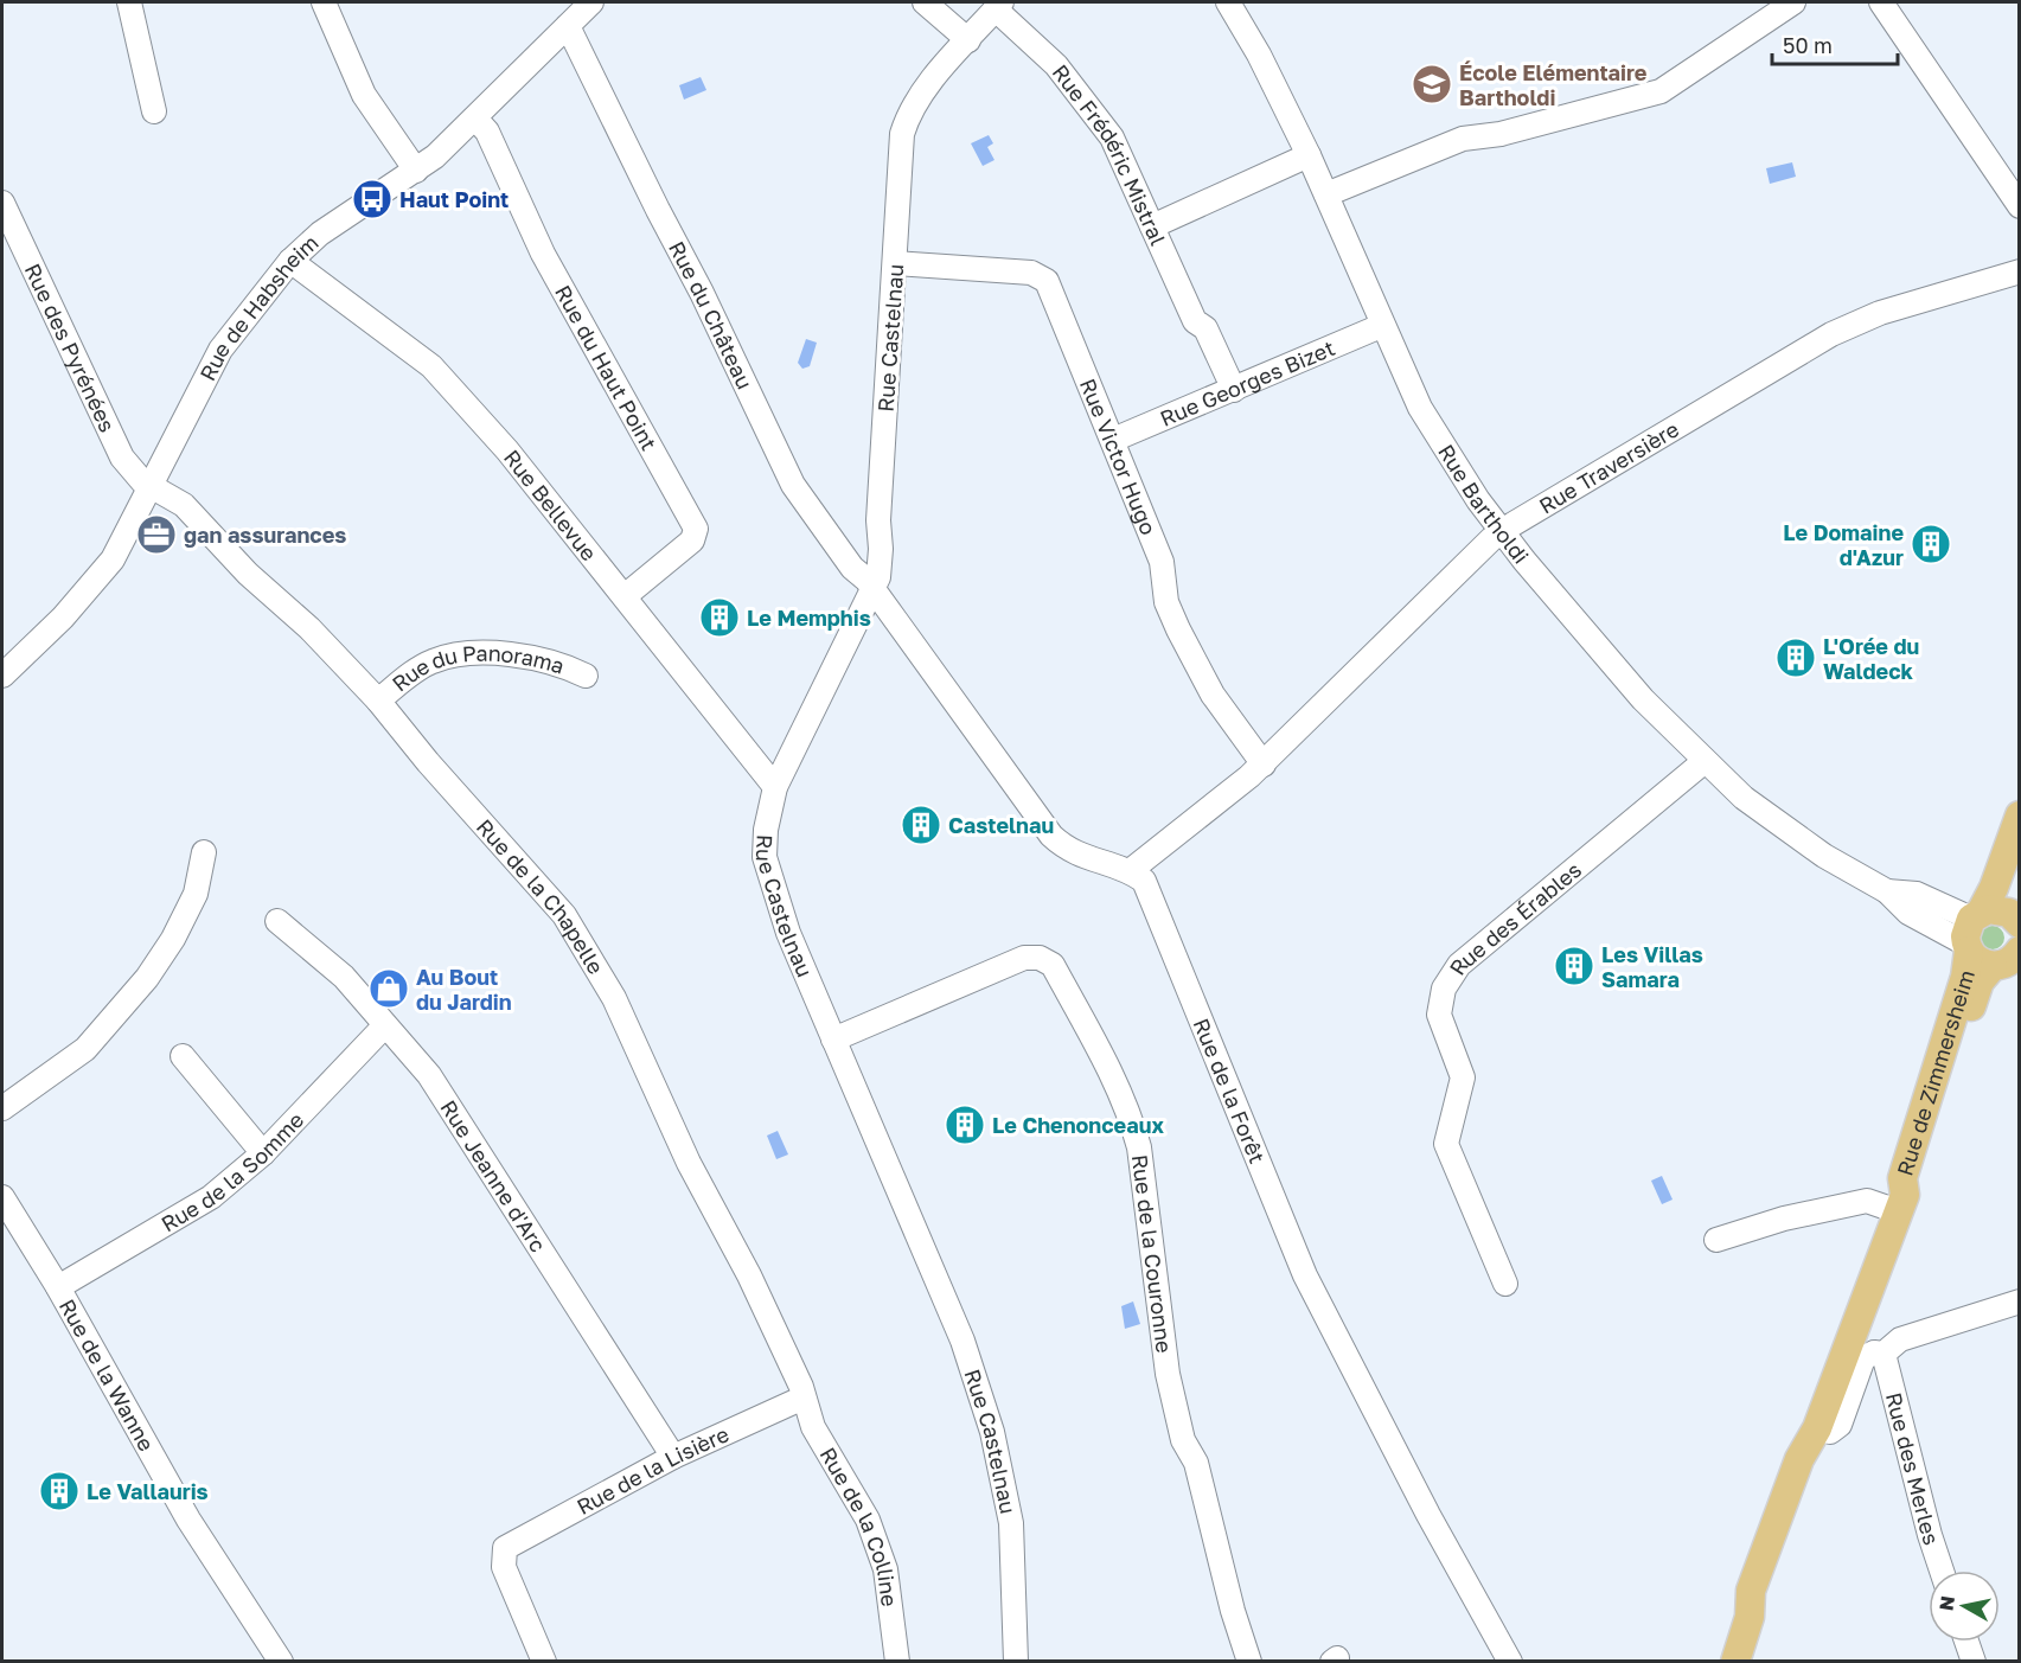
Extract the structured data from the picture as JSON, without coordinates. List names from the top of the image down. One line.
{"streets":{"main road":["Rue de Zimmersheim"],"street":["Rue Frédéric Mistral","Rue de Habsheim","Rue du Château","Rue Castelnau","Rue des Pyrénées","Rue du Haut Point","Rue Georges Bizet","Rue Victor Hugo","Rue Traversière","Rue Bartholdi","Rue Bellevue","Rue du Panorama","Rue de la Chapelle","Rue des Érables","Rue de la Forêt","Rue de la Somme","Rue Jeanne d'Arc","Rue de la Couronne","Rue de la Wanne","Rue des Merles","Rue de la Lisière","Rue de la Colline"]},"crossings":[["Rue Frédéric Mistral","Rue Castelnau"],["Rue Frédéric Mistral","Rue Georges Bizet"],["Rue de Habsheim","Rue du Château"],["Rue de Habsheim","Rue des Pyrénées"],["Rue de Habsheim","Rue du Haut Point"],["Rue de Habsheim","Rue Bellevue"],["Rue de Habsheim","Rue de la Chapelle"],["Rue du Château","Rue Castelnau"],["Rue Castelnau","Rue Victor Hugo"],["Rue Castelnau","Rue Bellevue"],["Rue Castelnau","Rue de la Couronne"],["Rue des Pyrénées","Rue de la Chapelle"],["Rue du Haut Point","Rue Bellevue"],["Rue Georges Bizet","Rue Victor Hugo"],["Rue Georges Bizet","Rue Bartholdi"],["Rue Victor Hugo","Rue Traversière"],["Rue Traversière","Rue Bartholdi"],["Rue Traversière","Rue de la Forêt"],["Rue Bartholdi","Rue des Érables"],["Rue Bartholdi","Rue de Zimmersheim"],["Rue du Panorama","Rue de la Chapelle"],["Rue de la Chapelle","Rue de la Lisière"],["Rue de la Chapelle","Rue de la Colline"],["Rue de la Somme","Rue Jeanne d'Arc"],["Rue de la Somme","Rue de la Wanne"],["Rue Jeanne d'Arc","Rue de la Lisière"],["Rue de la Lisière","Rue de la Colline"]],"places":{"school or university":["École Elémentaire Bartholdi"],"bus stop":["Haut Point"],"office":["gan assurances"],"building":["Le Domaine d'Azur","Le Memphis","L'Orée du Waldeck","Castelnau","Les Villas Samara","Le Chenonceaux","Le Vallauris"],"shop":["Au Bout du Jardin"]},"scale_bar":"50 m","north":"left"}
